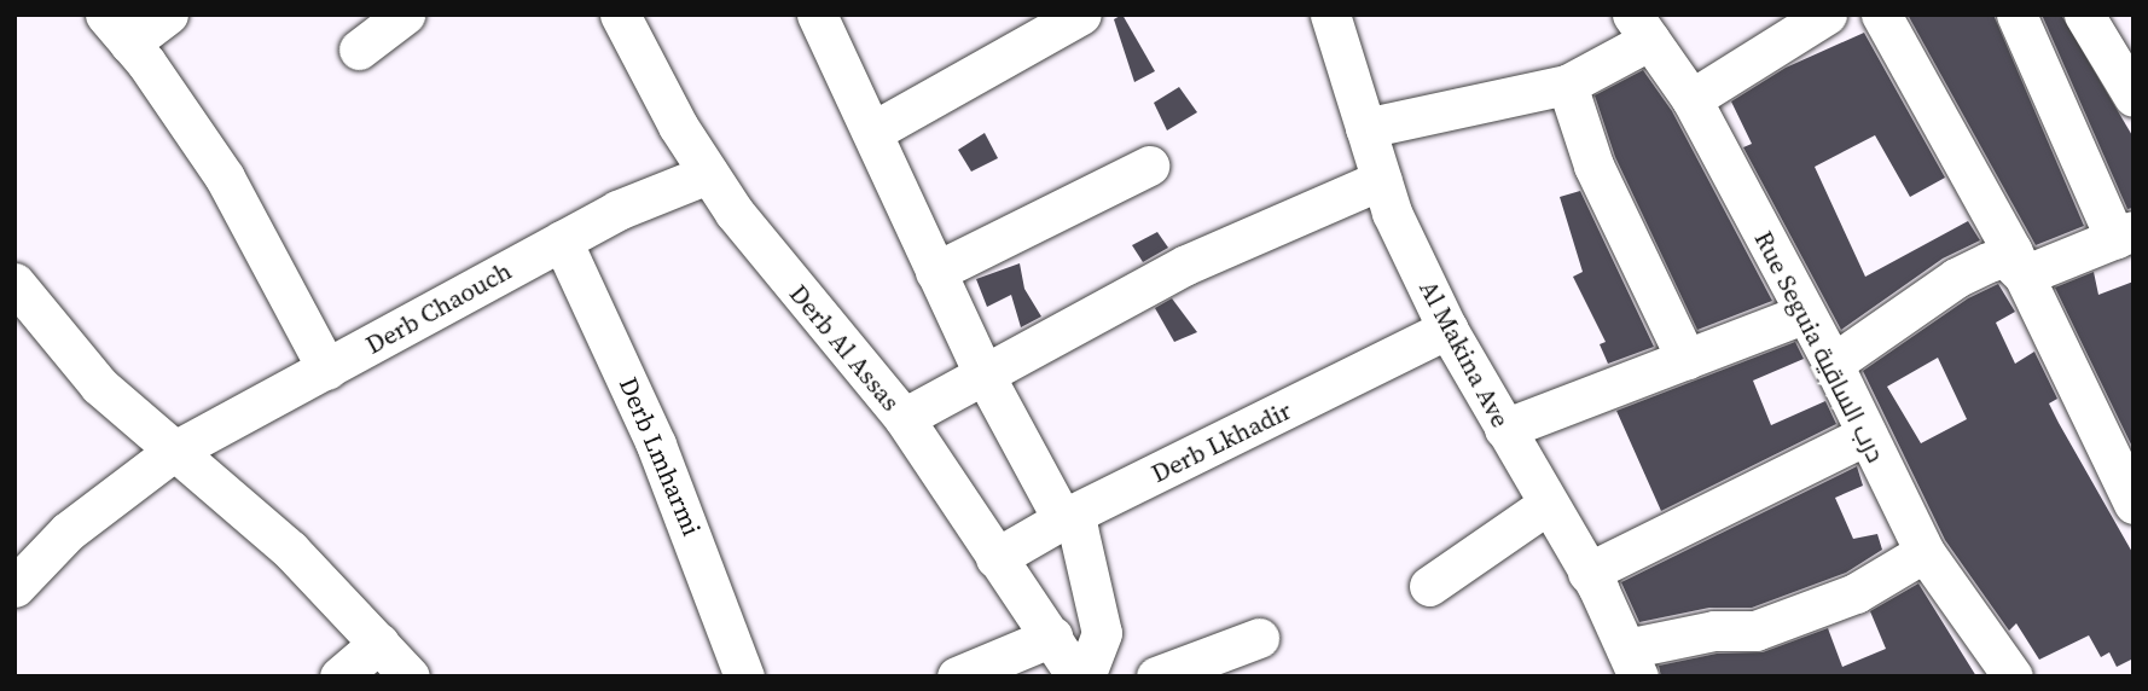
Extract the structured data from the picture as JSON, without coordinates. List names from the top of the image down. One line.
{"streets":{"street":["Derb Chaouch","Rue Seguia درب الساقية","Derb Al Assas","Al Makina Ave","Derb Lkhadir","Derb Lmharmi"]},"crossings":[["Derb Chaouch","Derb Al Assas"],["Derb Chaouch","Derb Lmharmi"],["Derb Al Assas","Derb Lkhadir"],["Al Makina Ave","Derb Lkhadir"]]}
